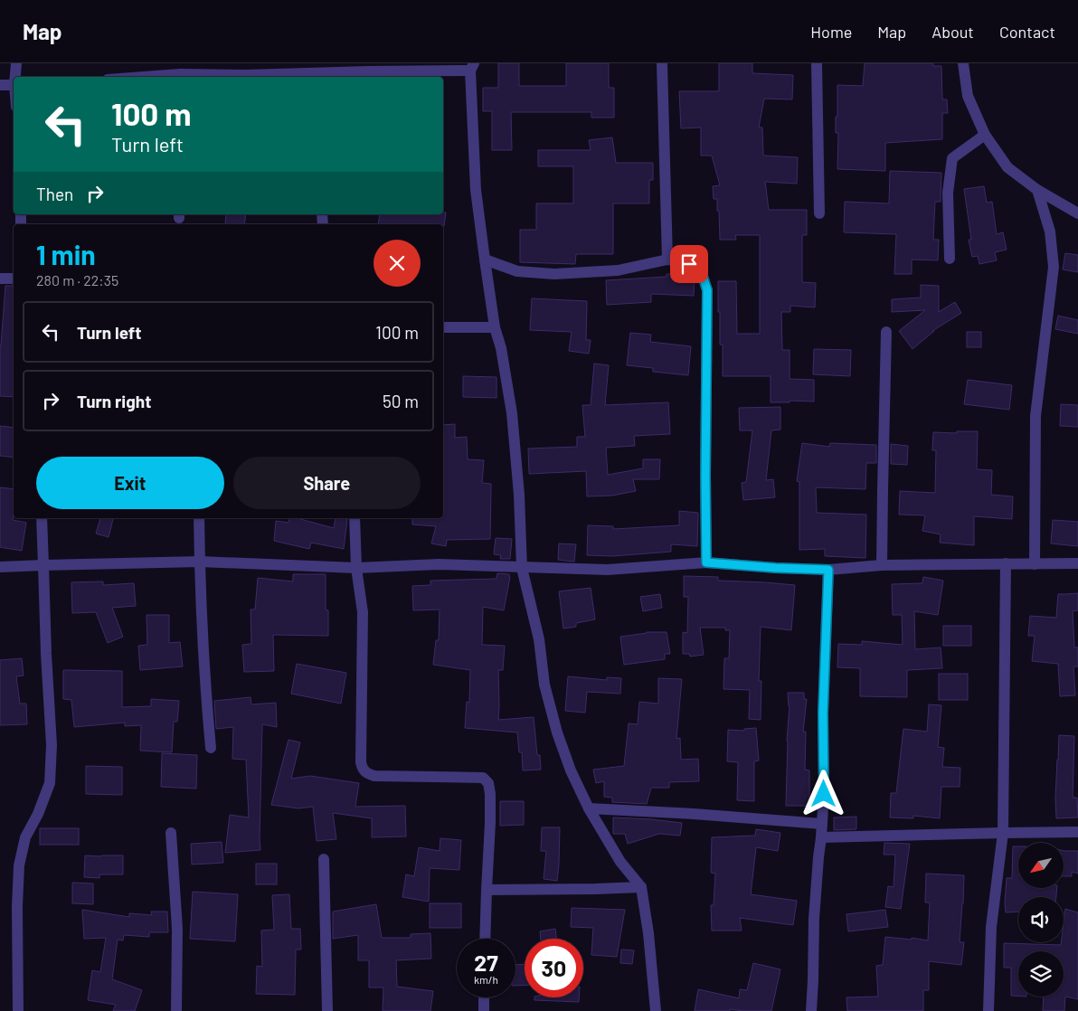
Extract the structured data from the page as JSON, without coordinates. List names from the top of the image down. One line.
{"north":"bottom left","page":{"header":"Map","nav":["Home","Map","About","Contact"],"turn":["100 m","Turn left"],"then":"Then","heading":["1 min","280 m · 22:35"],"list":[{"name":"Turn left","value":"100 m"},{"name":"Turn right","value":"50 m"}],"buttons":["Exit","Share"],"speed":"27 km/h","limit":"30"}}
